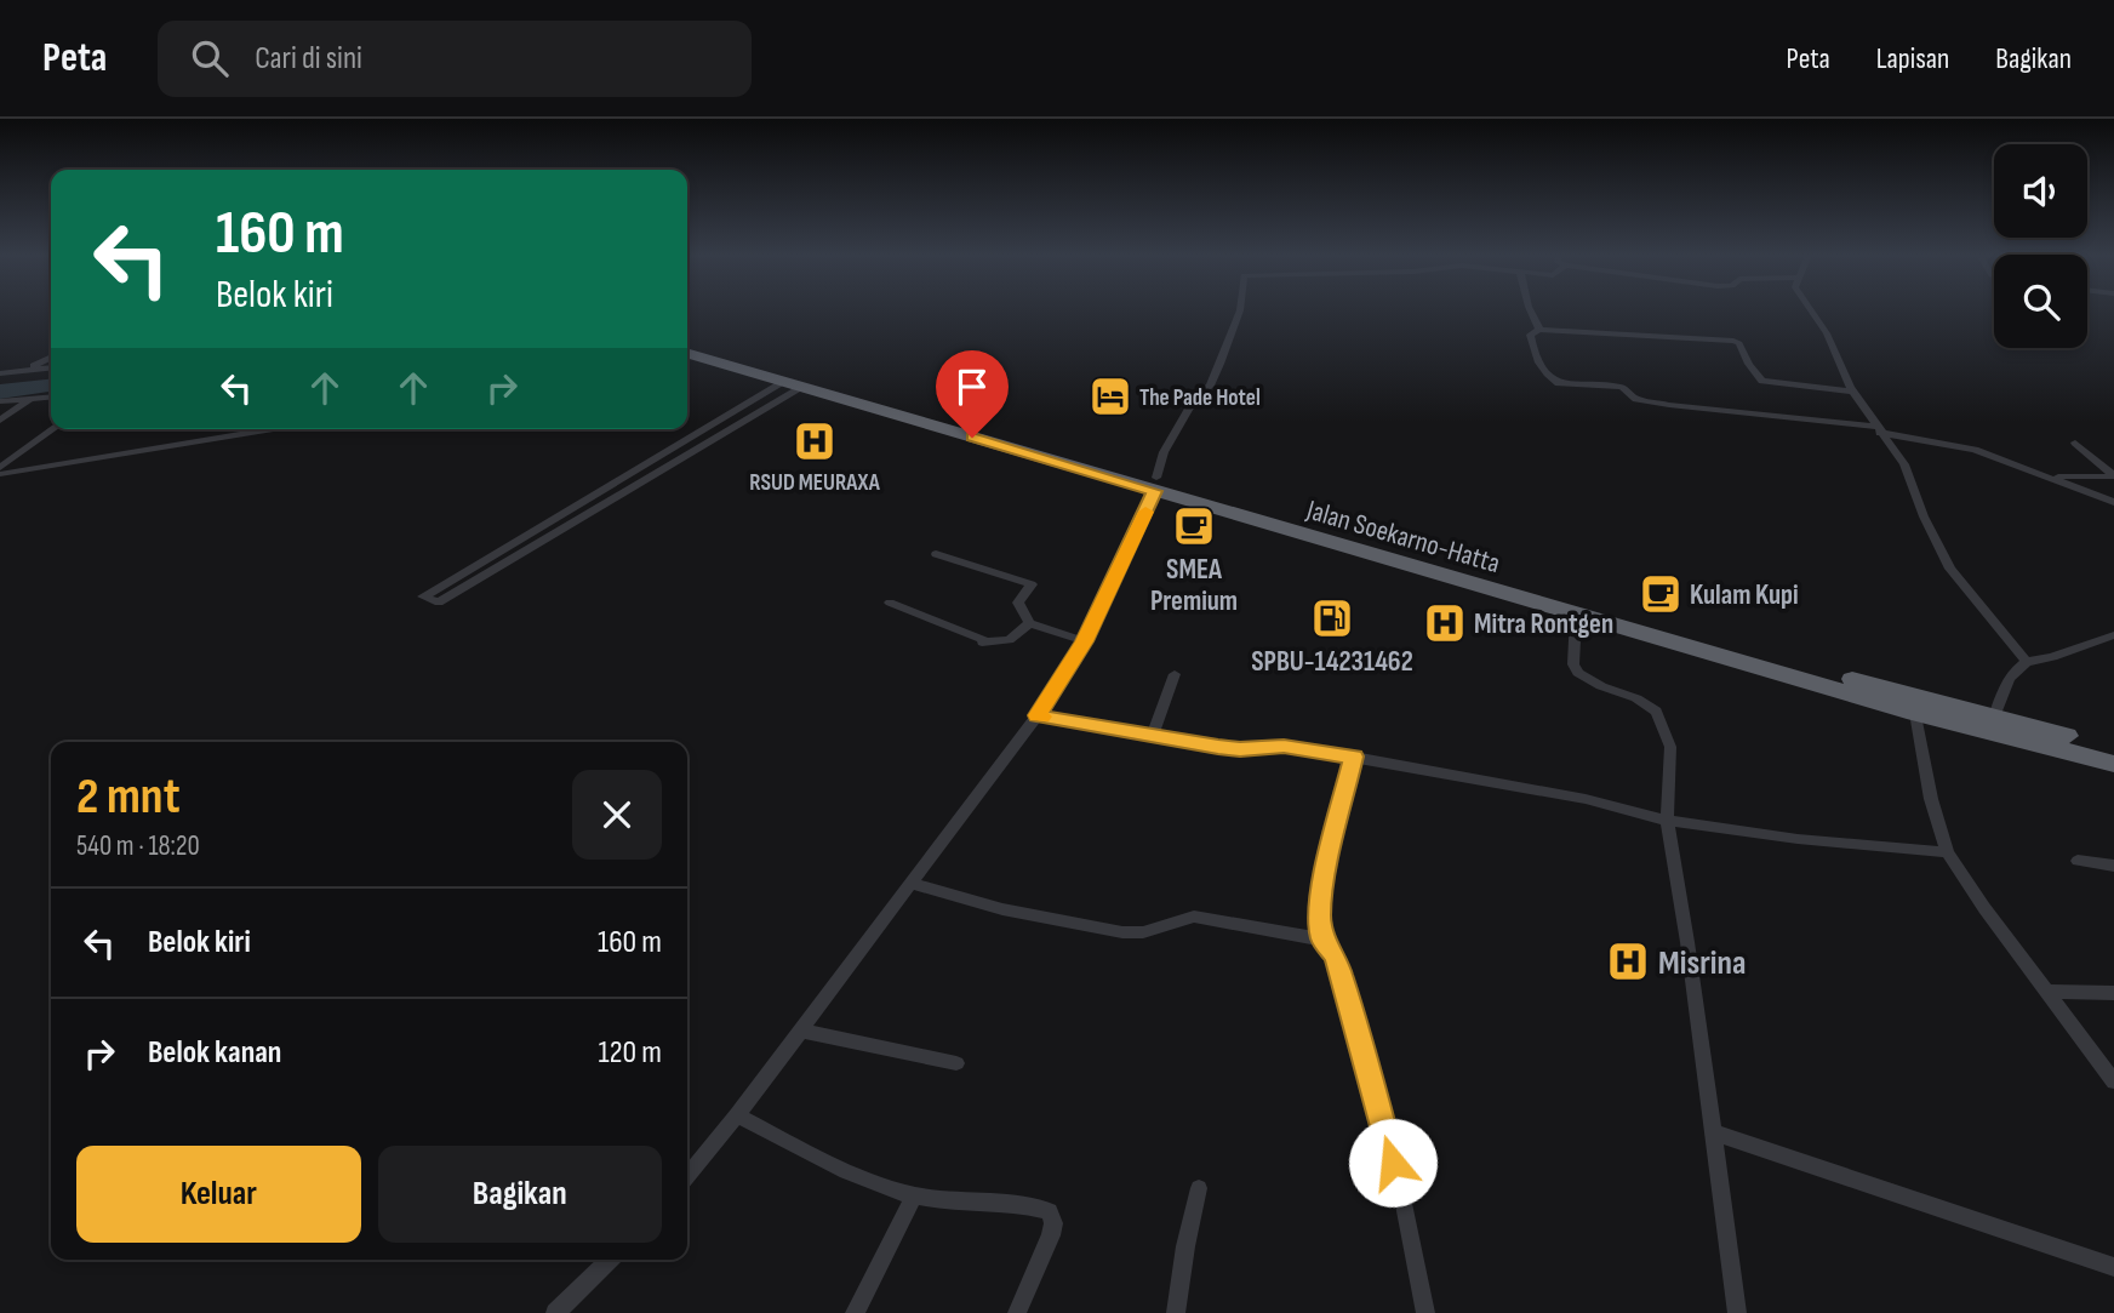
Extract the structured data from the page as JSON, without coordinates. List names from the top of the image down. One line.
{"streets":{"highway":["Jalan Soekarno-Hatta"]},"places":{"hotel":["The Pade Hotel"],"hospital":["RSUD MEURAXA","Mitra Rontgen","Misrina"],"cafe":["SMEA Premium","Kulam Kupi"],"fuel station":["SPBU-14231462"]},"page":{"header":"Peta","search":"Cari di sini","nav":["Peta","Lapisan","Bagikan"],"turn":["160 m","Belok kiri"],"heading":["2 mnt","540 m · 18:20"],"list":[{"name":"Belok kiri","value":"160 m"},{"name":"Belok kanan","value":"120 m"}],"buttons":["Keluar","Bagikan"]}}
